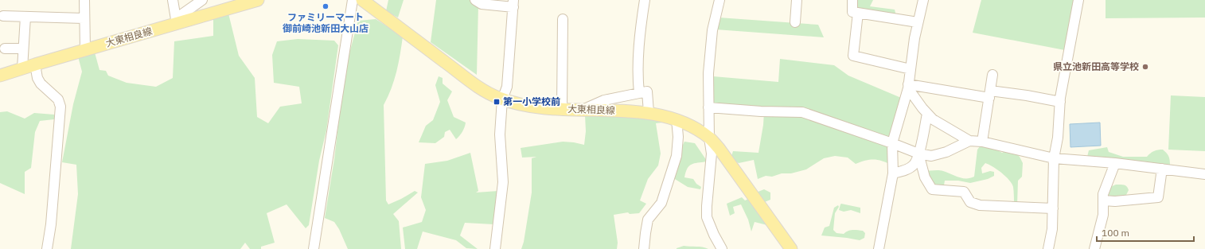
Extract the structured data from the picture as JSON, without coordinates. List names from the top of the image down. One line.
{"streets":{"main road":["大東相良線"]},"places":{"other":["ファミリーマート 御前崎池新田大山店","県立池新田高等学校"],"transit":["第一小学校前"]},"scale_bar":"100 m"}
